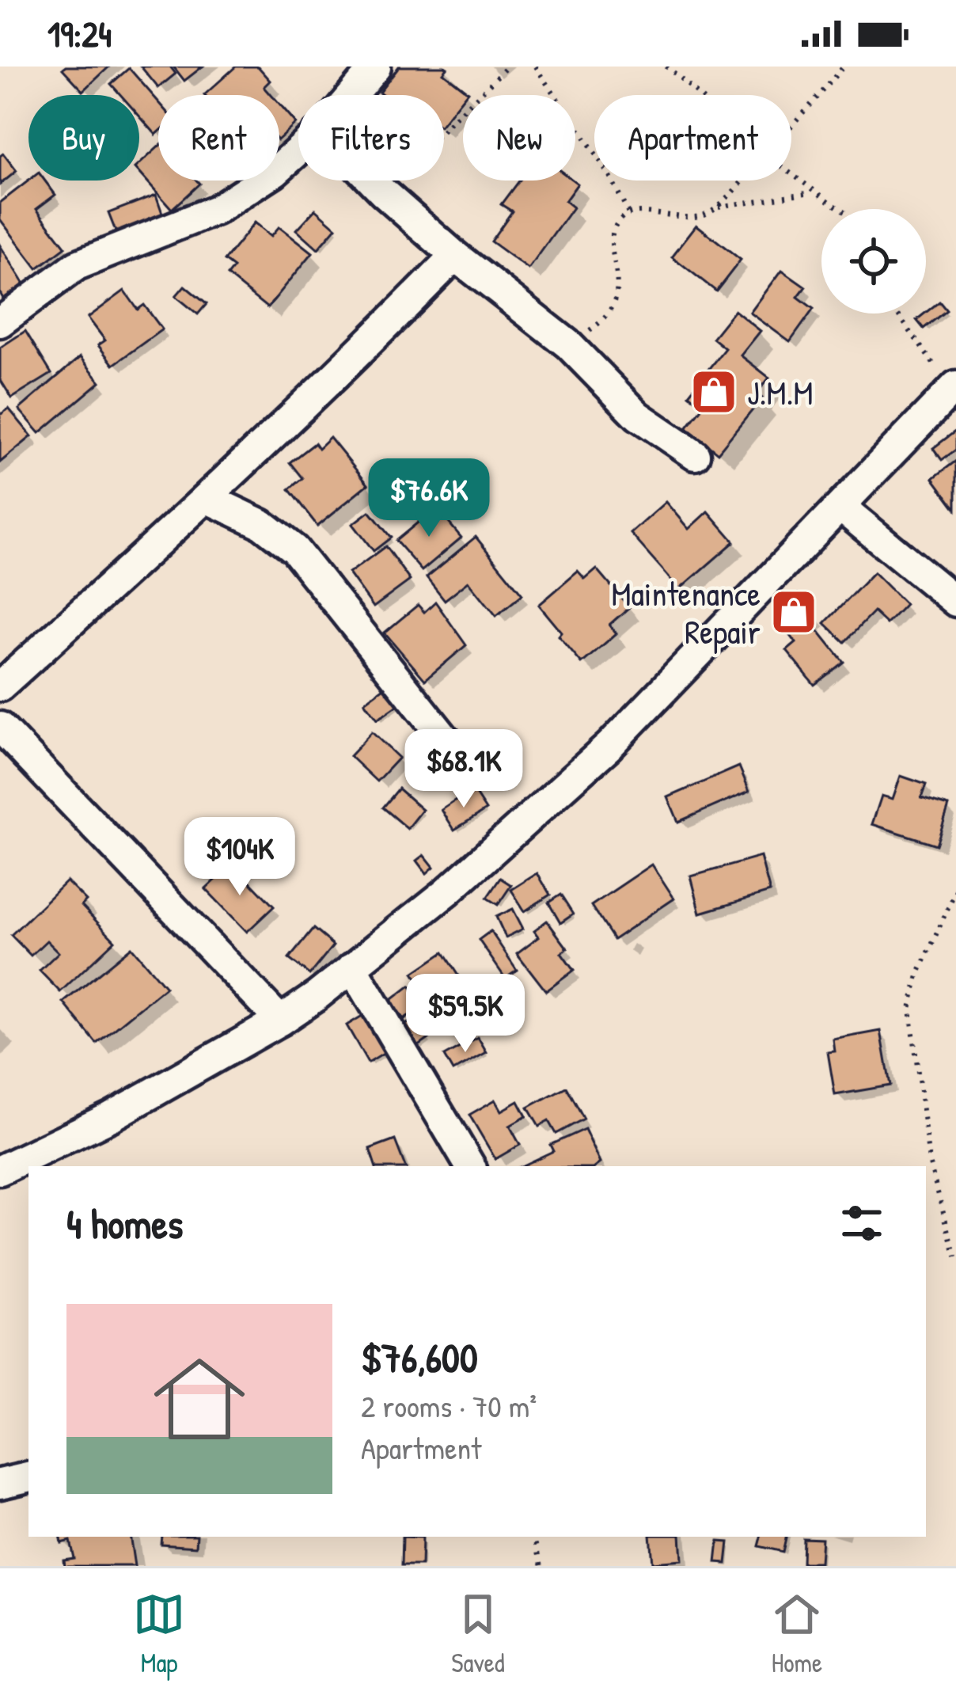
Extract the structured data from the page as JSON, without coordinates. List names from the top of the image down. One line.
{"places":{"shop":["J.M.M","Maintenance Repair"]},"page":{"status":"19:24","chip":["Buy","Rent","Filters","New","Apartment"],"price":["$76.6K","$68.1K","$104K","$59.5K"],"heading":"4 homes","list":[{"name":"$76,600","note":"2 rooms · 70 m² · Apartment"}],"tabs":["Map","Saved","Home"]}}
